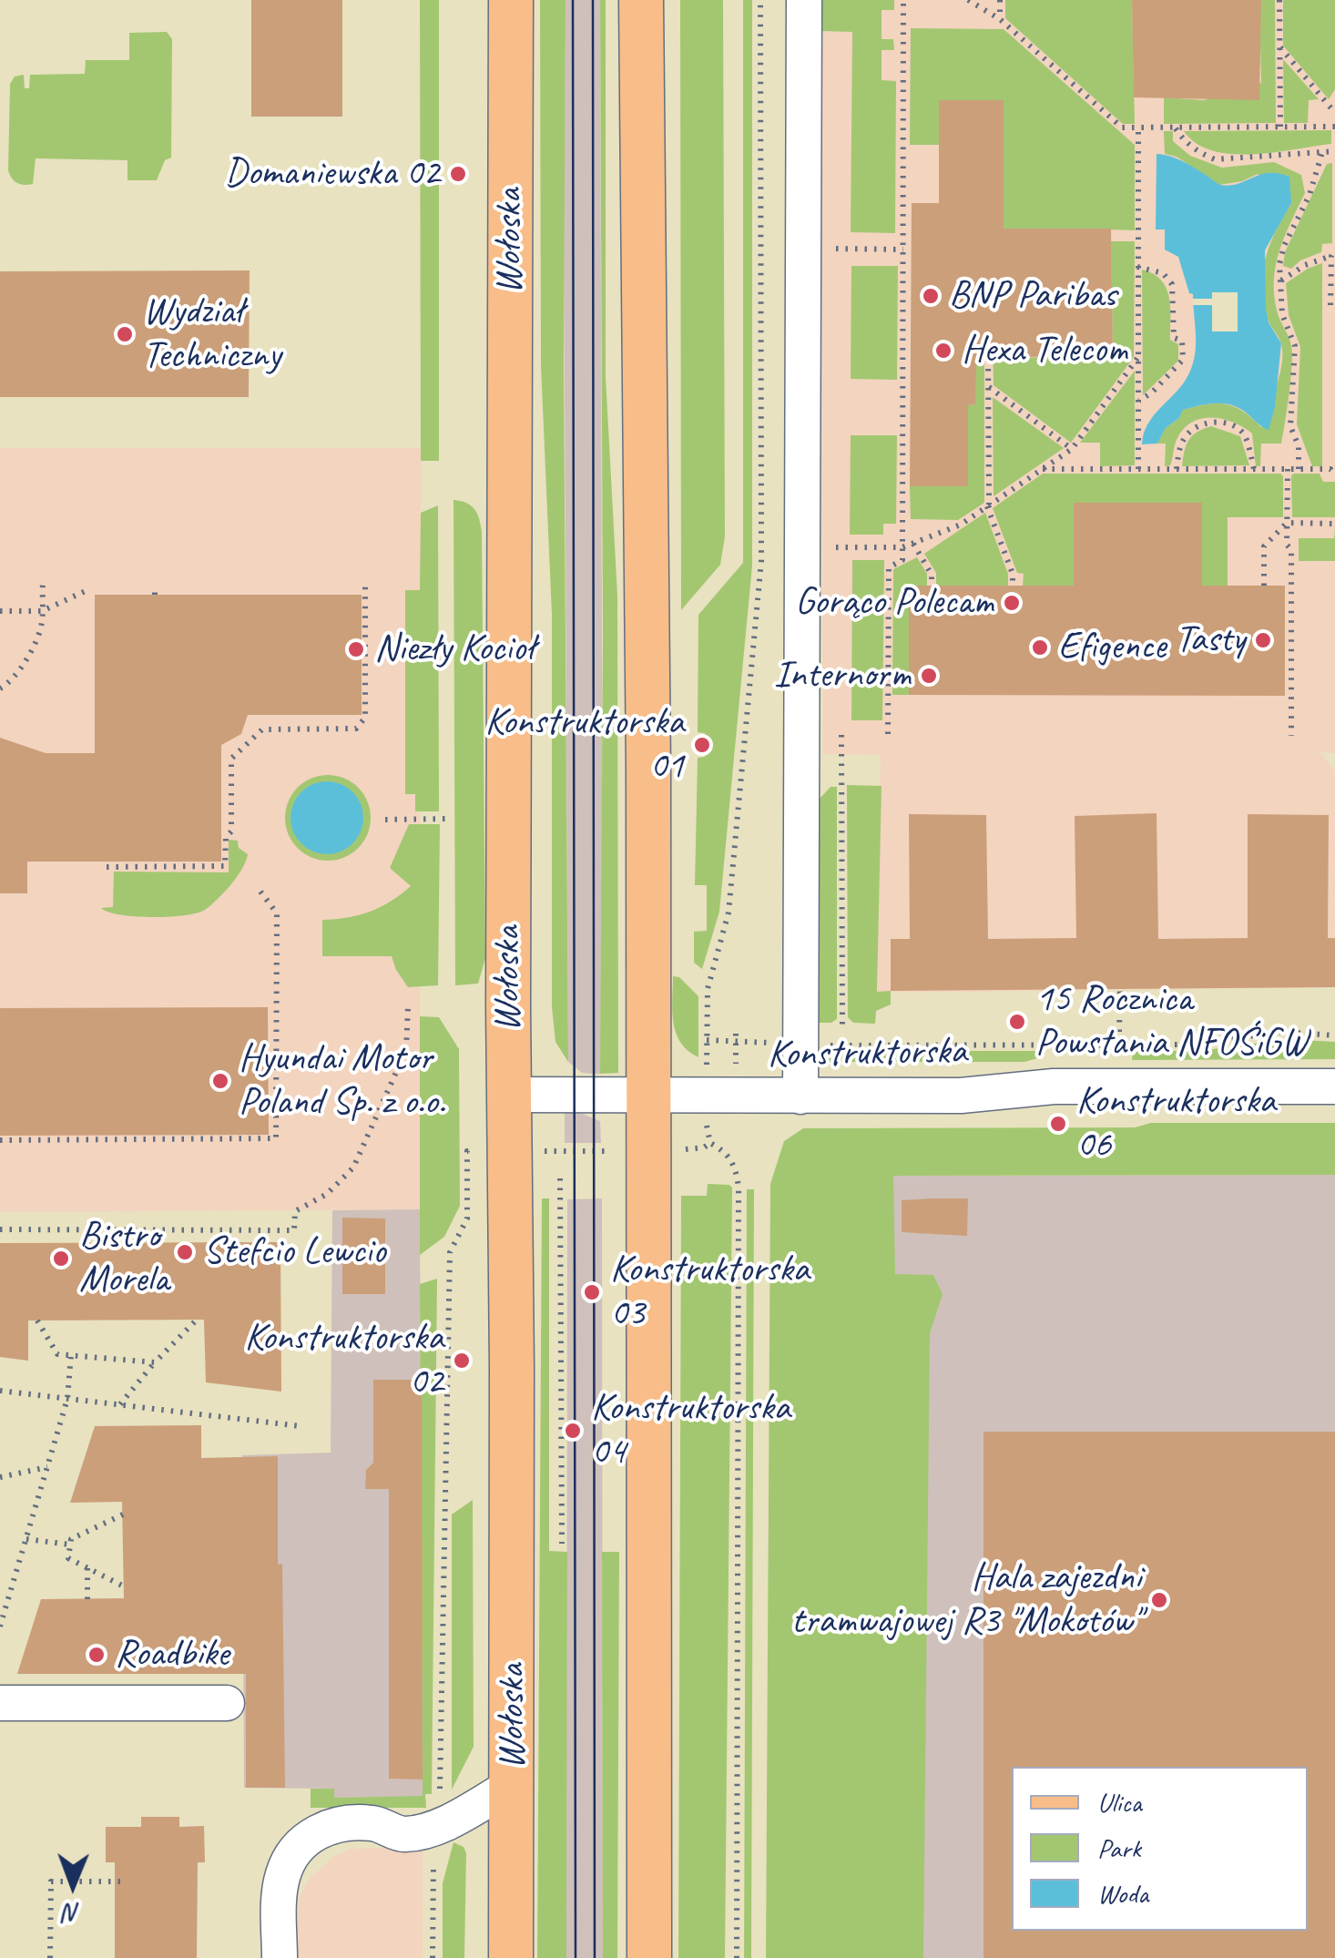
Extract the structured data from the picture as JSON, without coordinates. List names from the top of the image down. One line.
{"streets":{"main road":["Wołoska"],"street":["Konstruktorska"]},"crossings":[["Wołoska","Konstruktorska"]],"places":["Domaniewska 02","BNP Paribas","Wydział Techniczny","Hexa Telecom","Gorąco Polecam","Tasty","Efigence","Niezły Kocioł","Internorm","Konstruktorska 01","15 Rocznica Powstania NFOŚiGW","Hyundai Motor Poland Sp. z o.o.","Konstruktorska 06","Stefcio Lewcio","Bistro Morela","Konstruktorska 03","Konstruktorska 02","Konstruktorska 04","Hala zajezdni tramwajowej R3 \"Mokotów\"","Roadbike"],"legend":["Ulica","Park","Woda"],"north":"bottom"}
